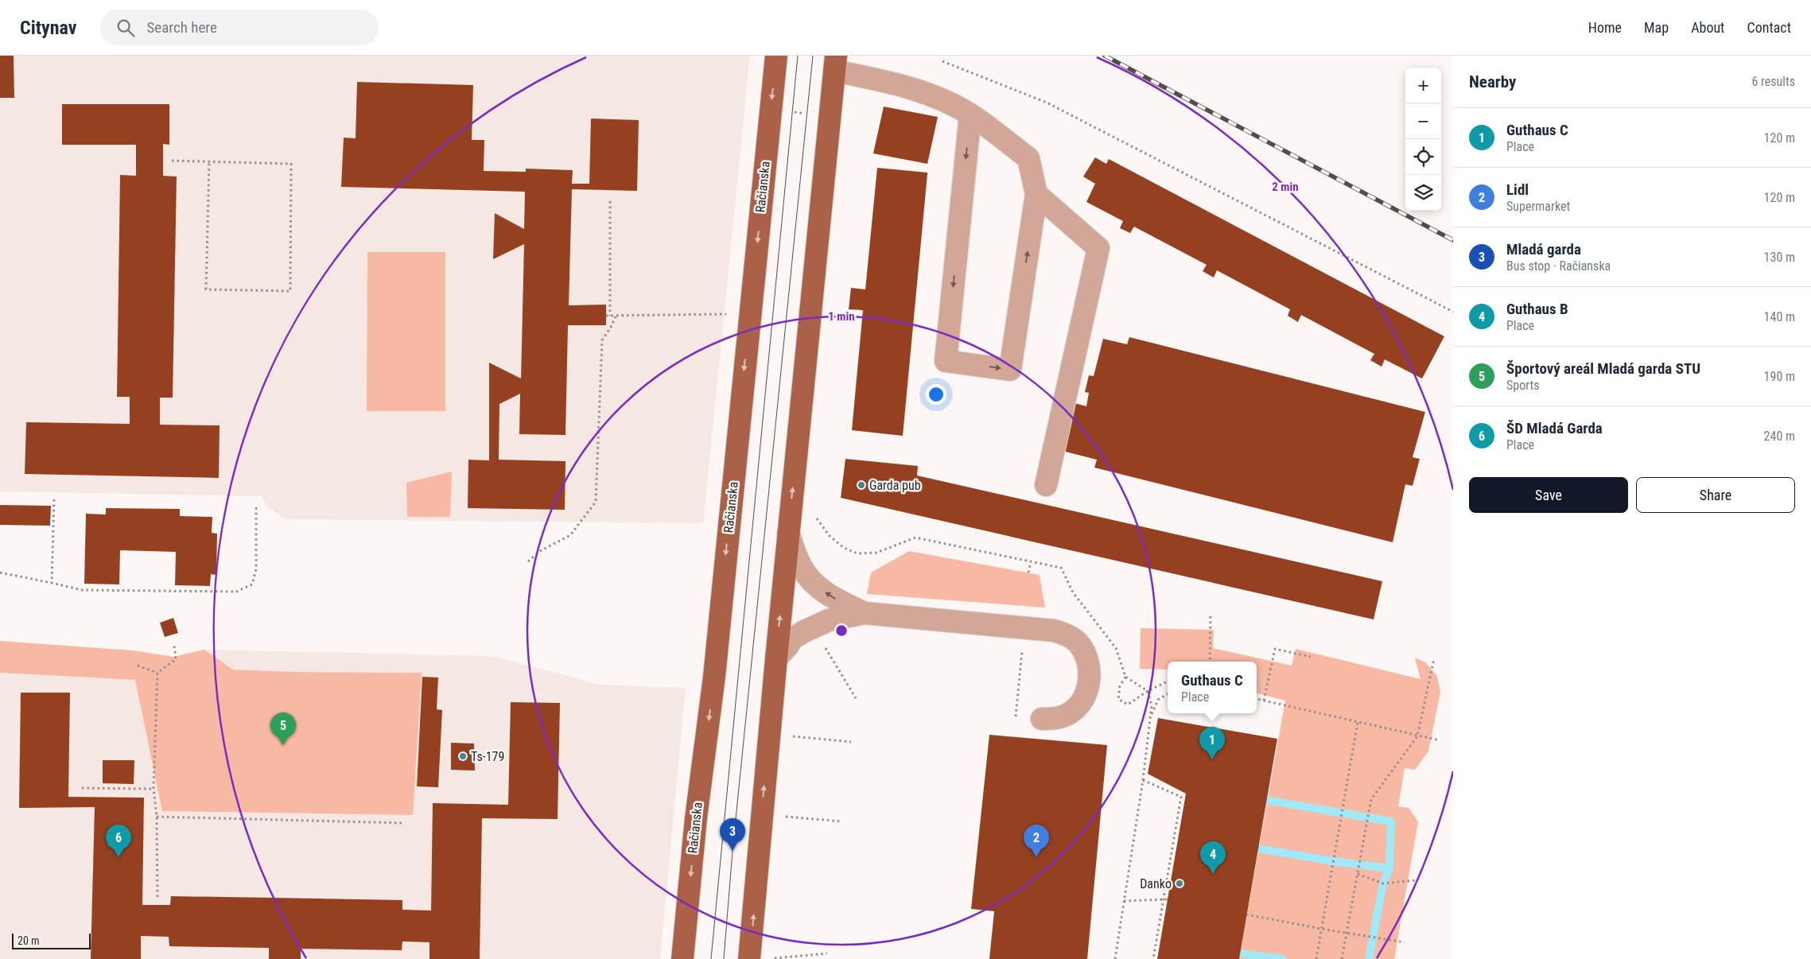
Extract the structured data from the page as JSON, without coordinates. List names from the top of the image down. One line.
{"streets":{"main road":["Račianska"]},"places":["Garda pub","Ts-179","Danko"],"scale_bar":"20 m","page":{"header":"Citynav","search":"Search here","nav":["Home","Map","About","Contact"],"heading":["Nearby","6 results"],"map_buttons":["+","−"],"list":[{"mark":"1","name":"Guthaus C","note":"Place","value":"120 m"},{"mark":"2","name":"Lidl","note":"Supermarket","value":"120 m"},{"mark":"3","name":"Mladá garda","note":"Bus stop · Račianska","value":"130 m"},{"mark":"4","name":"Guthaus B","note":"Place","value":"140 m"},{"mark":"5","name":"Športový areál Mladá garda STU","note":"Sports","value":"190 m"},{"mark":"6","name":"ŠD Mladá Garda","note":"Place","value":"240 m"}],"buttons":["Save","Share"],"popup":["Guthaus C","Place"],"pins":["5","1","3","2","6","4"],"scale":"20 m"},"rings":["2 min","1 min"]}
